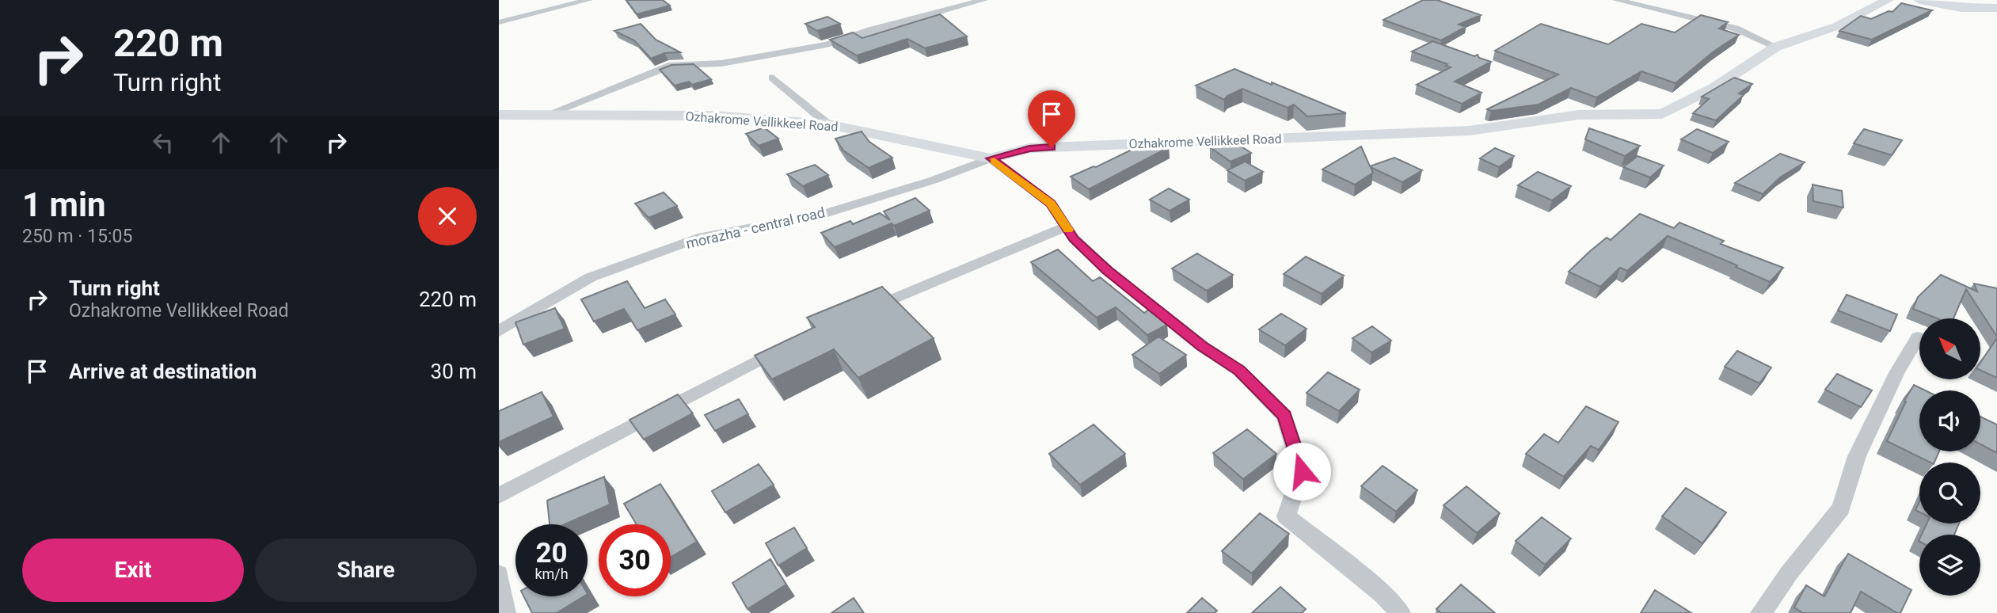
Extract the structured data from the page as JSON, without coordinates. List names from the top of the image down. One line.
{"streets":{"main road":["Ozhakrome Vellikkeel Road"],"street":["morazha - central road"]},"crossings":[["Ozhakrome Vellikkeel Road","morazha - central road"]],"north":"top left","page":{"turn":["220 m","Turn right"],"heading":["1 min","250 m · 15:05"],"list":[{"name":"Turn right","note":"Ozhakrome Vellikkeel Road","value":"220 m"},{"name":"Arrive at destination","value":"30 m"}],"speed":"20 km/h","limit":"30","buttons":["Exit","Share"]}}
